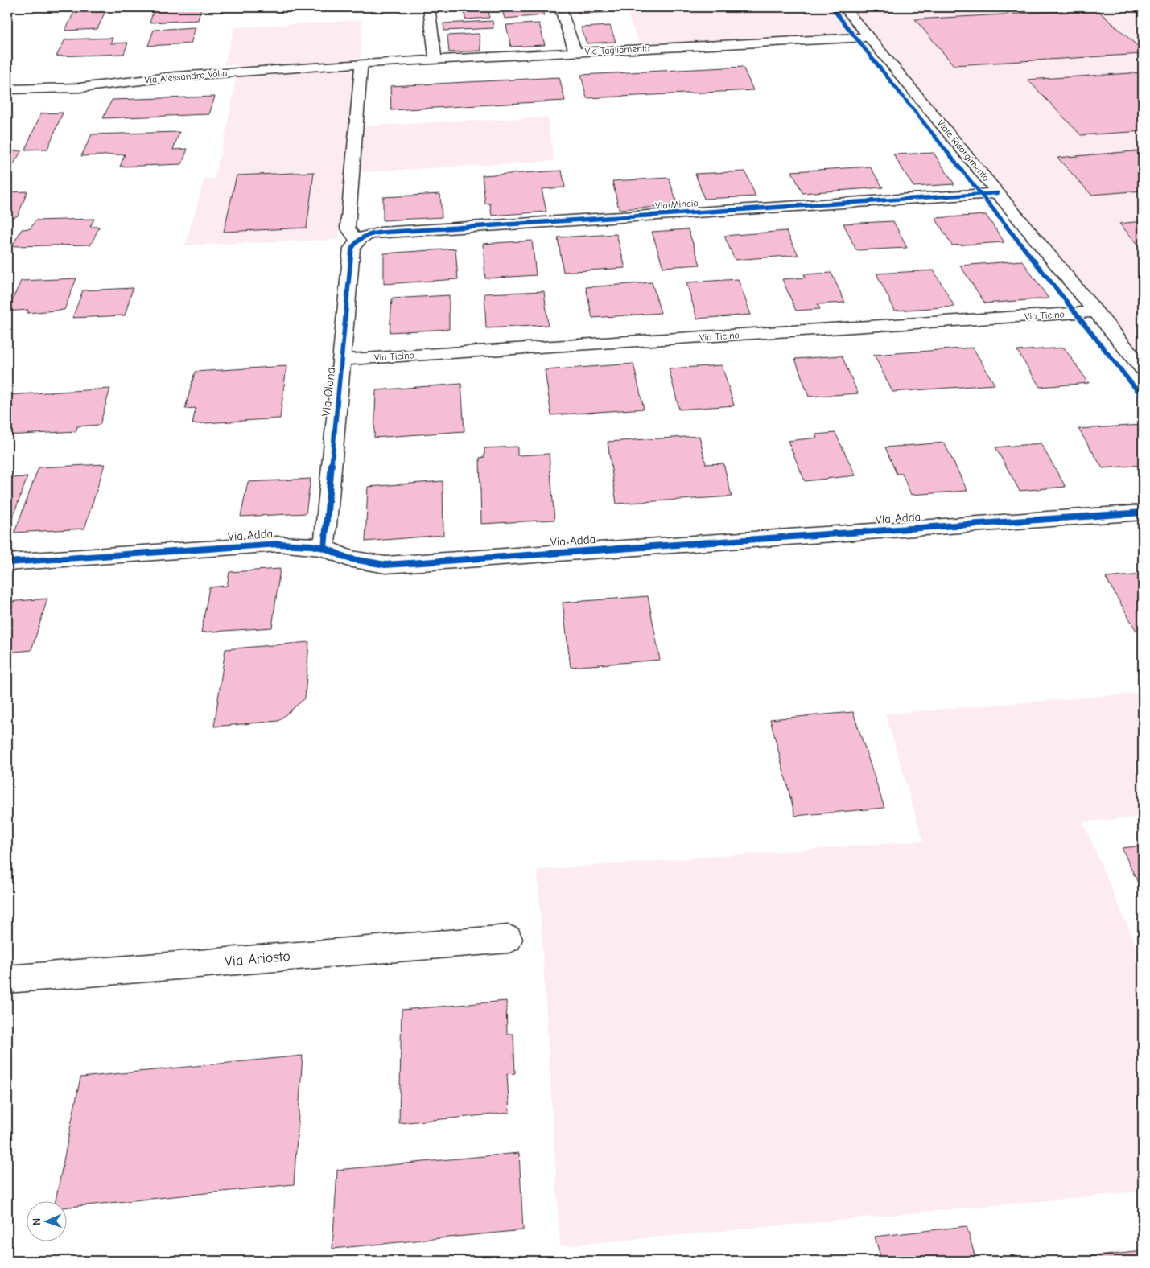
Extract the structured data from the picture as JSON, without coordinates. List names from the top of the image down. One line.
{"streets":{"street":["Via Tagliamento","Via Alessandro Volta","Viale Risorgimento","Via Mincio","Via Ticino","Via Olona","Via Adda","Via Ariosto"]},"crossings":[["Via Tagliamento","Via Alessandro Volta"],["Via Tagliamento","Viale Risorgimento"],["Viale Risorgimento","Via Mincio"],["Viale Risorgimento","Via Ticino"],["Via Mincio","Via Olona"],["Via Ticino","Via Olona"],["Via Olona","Via Adda"]],"north":"left"}
